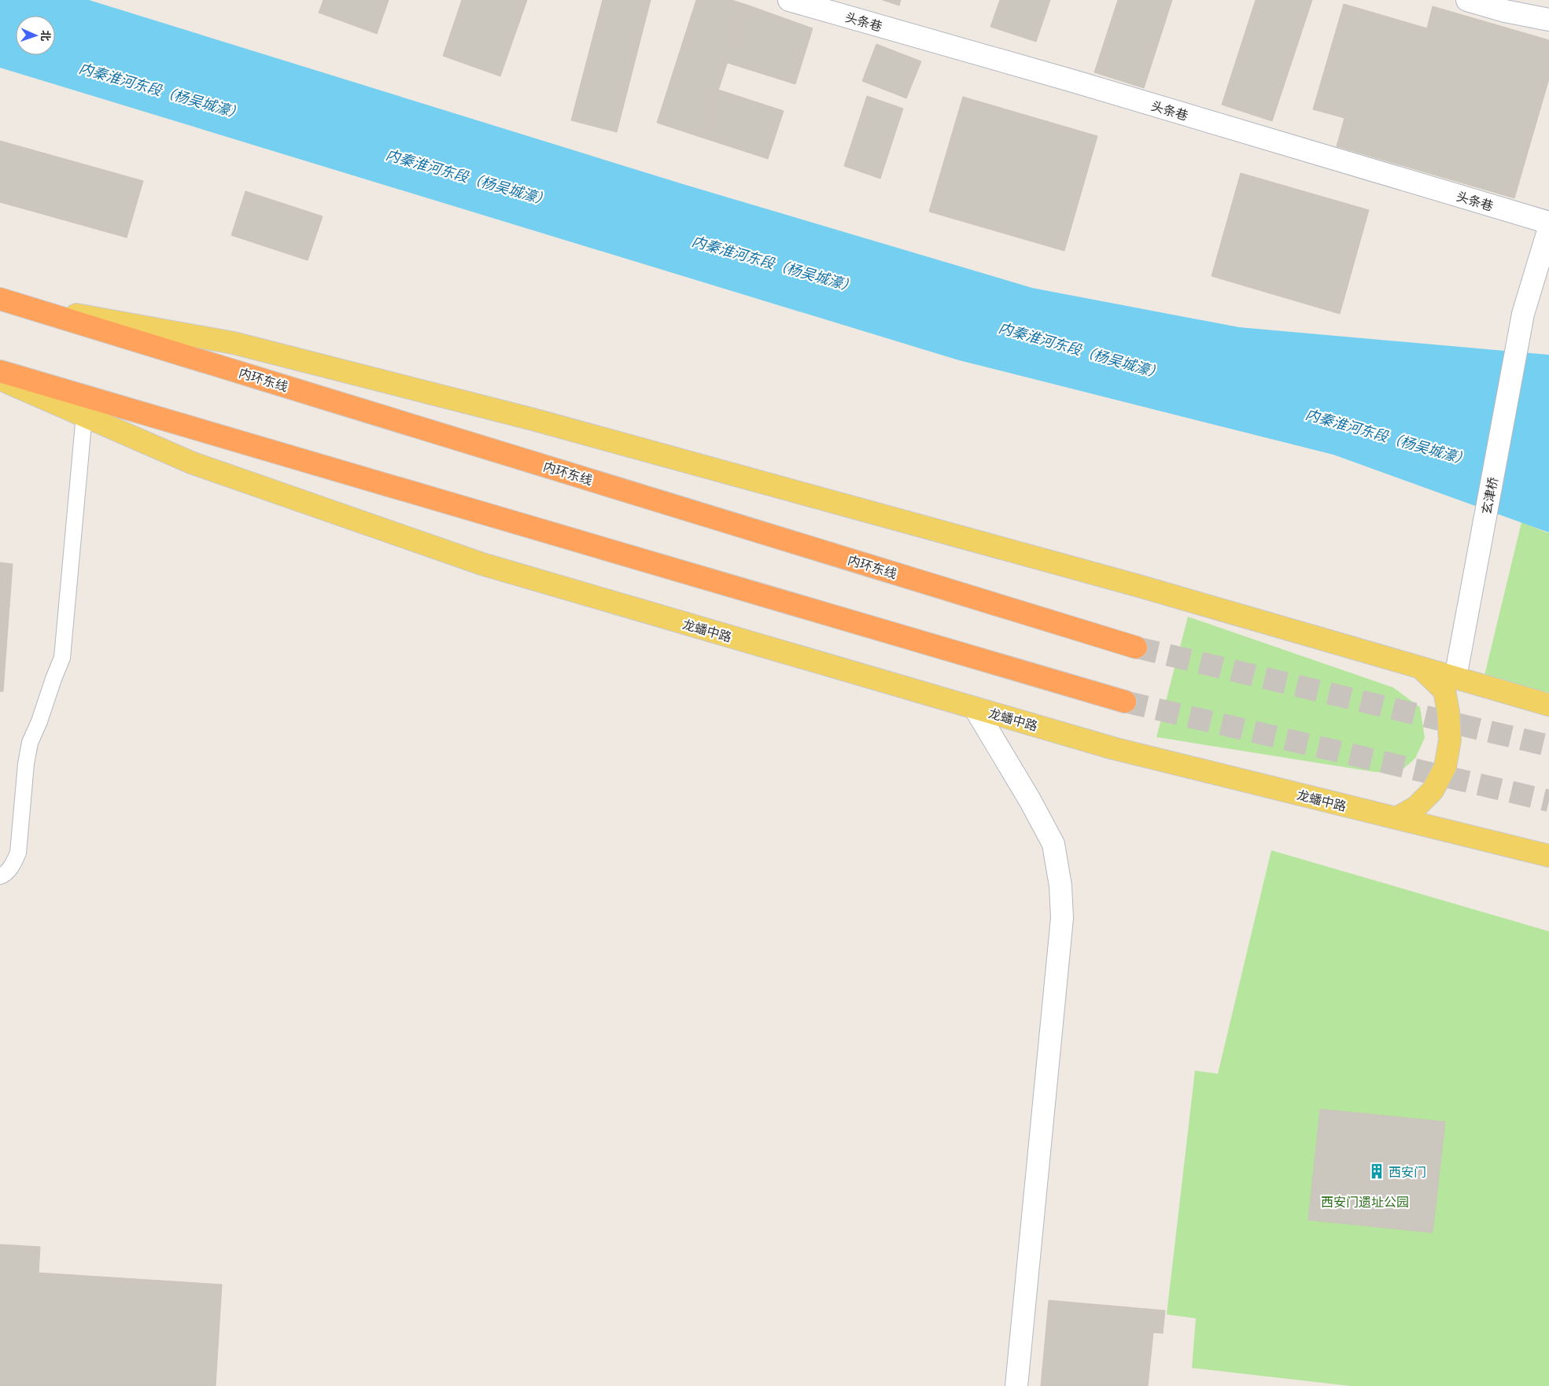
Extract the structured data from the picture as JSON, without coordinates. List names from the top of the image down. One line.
{"streets":{"highway":["内环东线"],"main road":["龙蟠中路"],"street":["头条巷","玄津桥"]},"water":["内秦淮河东段（杨吴城濠）"],"parks":["西安门遗址公园"],"places":{"building":["西安门"]},"north":"right"}
